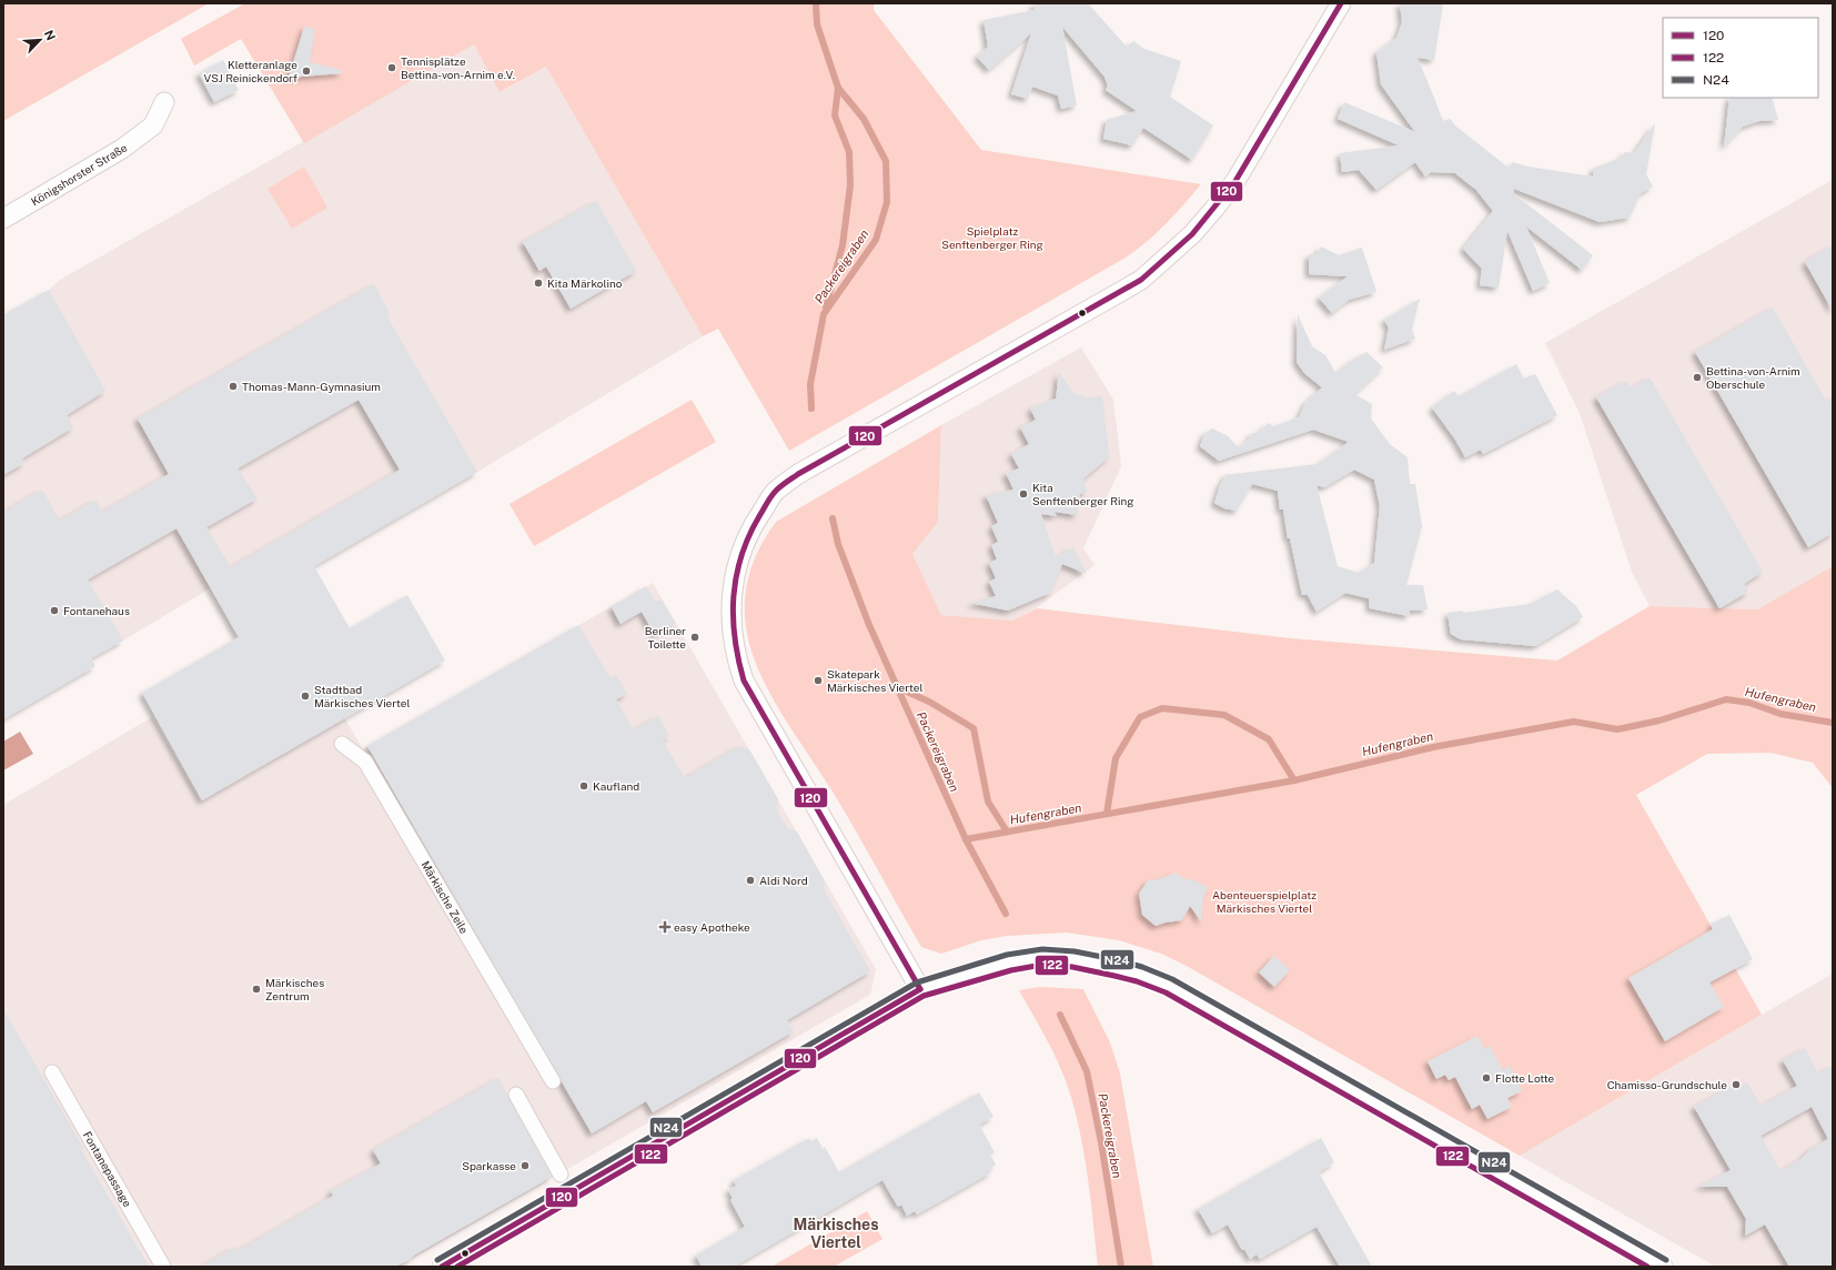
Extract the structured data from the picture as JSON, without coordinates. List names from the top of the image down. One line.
{"streets":{"street":["Königshorster Straße","Märkische Zeile","Fontanepassage"]},"districts":["Märkisches Viertel"],"water":["Packereigraben","Hufengraben"],"parks":["Spielplatz Senftenberger Ring","Abenteuerspielplatz Märkisches Viertel"],"places":{"other":["Tennisplätze Bettina-von-Arnim e.V.","Kletteranlage VSJ Reinickendorf","Kita Märkolino","Bettina-von-Arnim Oberschule","Thomas-Mann-Gymnasium","Kita Senftenberger Ring","Fontanehaus","Berliner Toilette","Skatepark Märkisches Viertel","Stadtbad Märkisches Viertel","Kaufland","Aldi Nord","Märkisches Zentrum","Flotte Lotte","Chamisso-Grundschule","Sparkasse"],"health":["easy Apotheke"]},"lines":["transit line 120","transit line N24","transit line 122"],"legend":["120","122","N24"],"north":"top right"}
